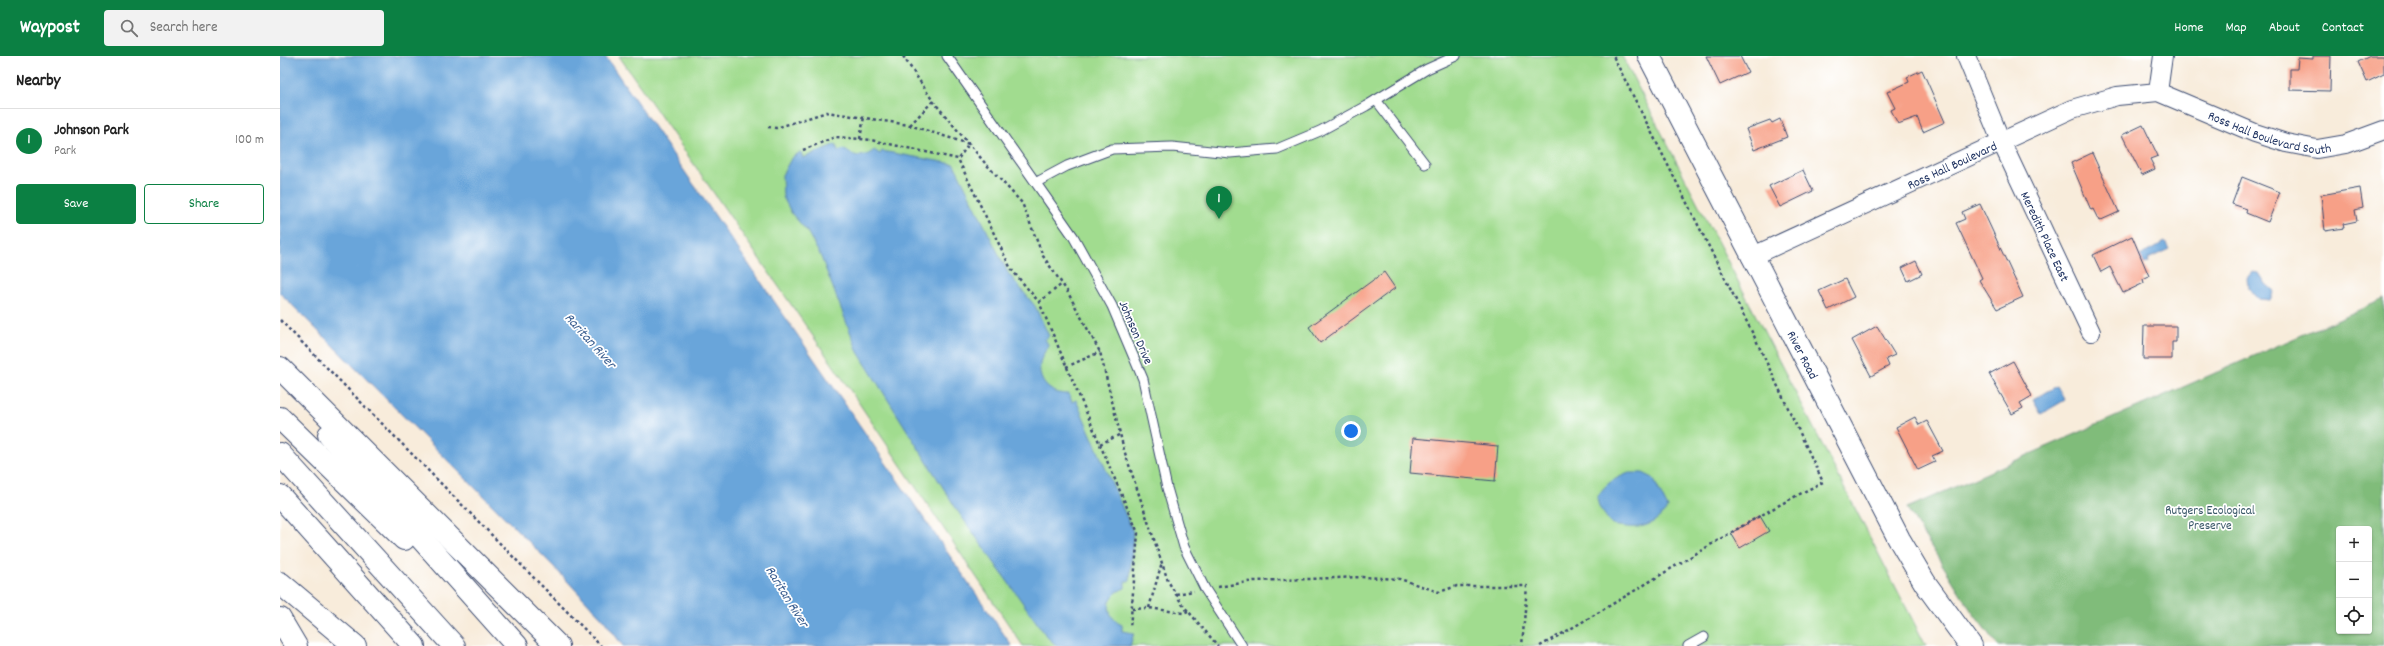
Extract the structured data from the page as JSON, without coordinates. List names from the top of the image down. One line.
{"streets":{"main road":["River Road"],"street":["Ross Hall Boulevard South","Ross Hall Boulevard","Meredith Place East"],"lane":["Johnson Drive"]},"crossings":[["Ross Hall Boulevard South","Ross Hall Boulevard"],["Ross Hall Boulevard","Meredith Place East"],["Ross Hall Boulevard","River Road"]],"water":["Raritan River"],"parks":["Rutgers Ecological Preserve"],"page":{"header":"Waypost","search":"Search here","nav":["Home","Map","About","Contact"],"heading":"Nearby","list":[{"mark":"1","name":"Johnson Park","note":"Park","value":"100 m"}],"buttons":["Save","Share"],"pins":"1","map_buttons":["+","−"]}}
